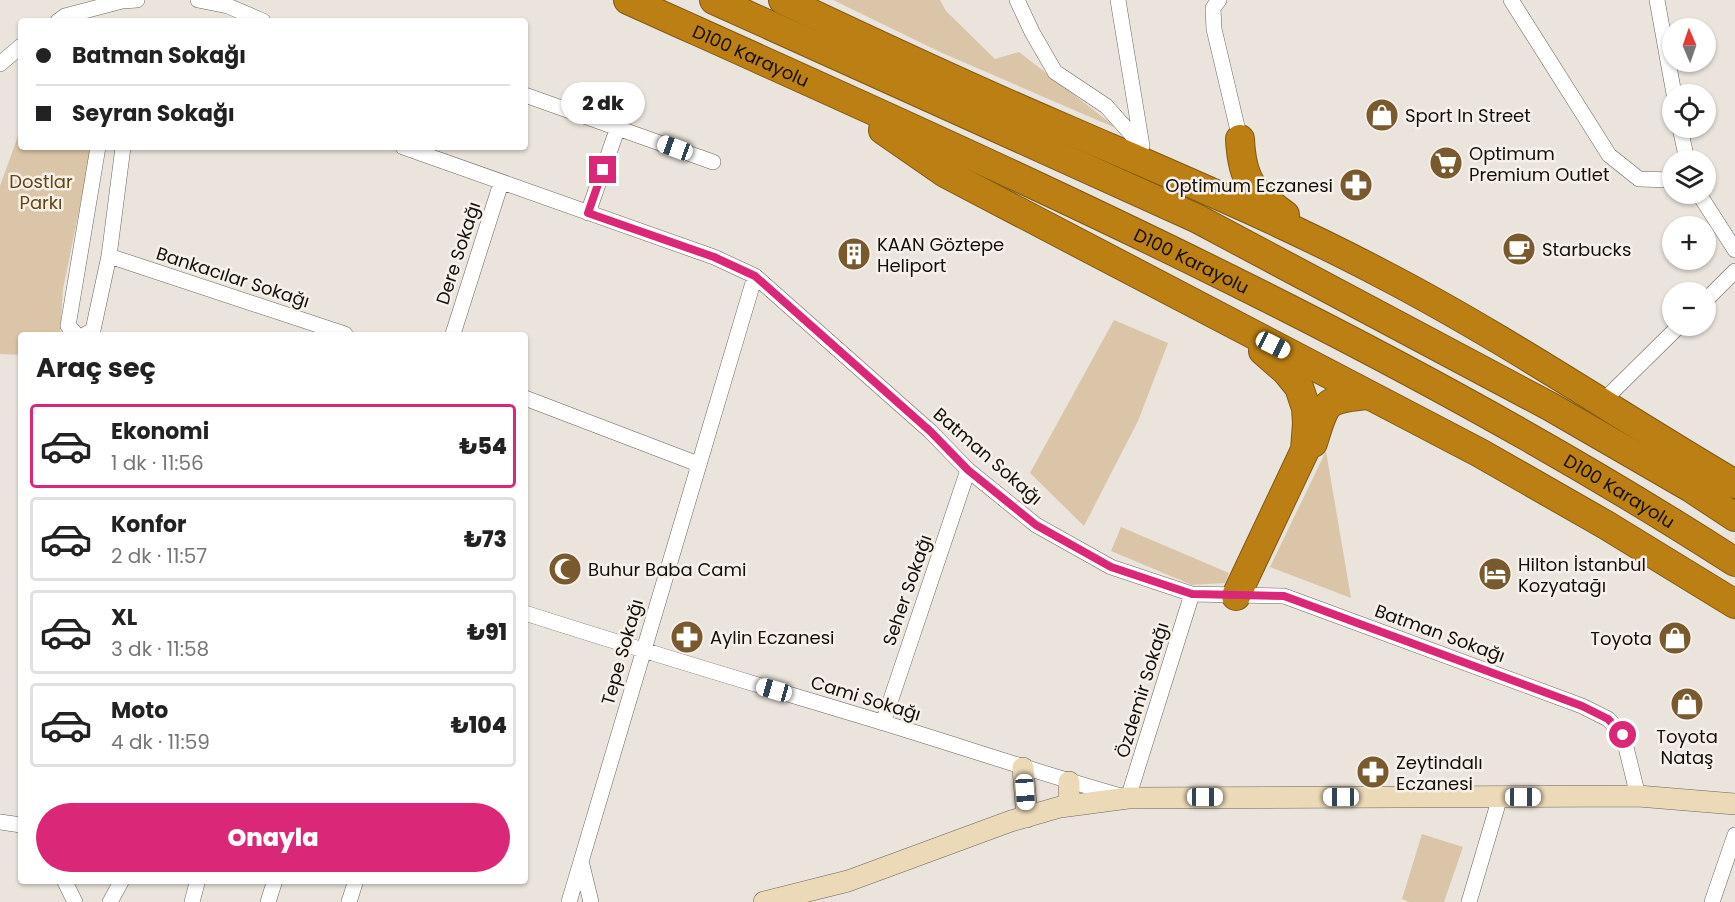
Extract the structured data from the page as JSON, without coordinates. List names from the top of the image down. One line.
{"streets":{"highway":["D100 Karayolu"],"street":["Dere Sokağı","Bankacılar Sokağı","Batman Sokağı","Seher Sokağı","Tepe Sokağı","Özdemir Sokağı","Cami Sokağı"]},"crossings":[["Dere Sokağı","Batman Sokağı"],["Batman Sokağı","Seher Sokağı"],["Batman Sokağı","Tepe Sokağı"],["Batman Sokağı","Özdemir Sokağı"],["Seher Sokağı","Cami Sokağı"],["Tepe Sokağı","Cami Sokağı"],["Özdemir Sokağı","Cami Sokağı"]],"parks":["Dostlar Parkı"],"places":{"shop":["Sport In Street","Toyota","Toyota Nataş"],"supermarket":["Optimum Premium Outlet"],"pharmacy":["Optimum Eczanesi","Aylin Eczanesi","Zeytindalı Eczanesi"],"cafe":["Starbucks"],"building":["KAAN Göztepe Heliport"],"mosque":["Buhur Baba Cami"],"hotel":["Hilton İstanbul Kozyatağı"]},"north":"top","page":{"map_buttons":["+","−"],"banner":["Batman Sokağı","Seyran Sokağı"],"bubble":"2 dk","heading":"Araç seç","list":[{"name":"Ekonomi","note":"1 dk · 11:56","value":"₺54"},{"name":"Konfor","note":"2 dk · 11:57","value":"₺73"},{"name":"XL","note":"3 dk · 11:58","value":"₺91"},{"name":"Moto","note":"4 dk · 11:59","value":"₺104"}],"buttons":"Onayla"}}
